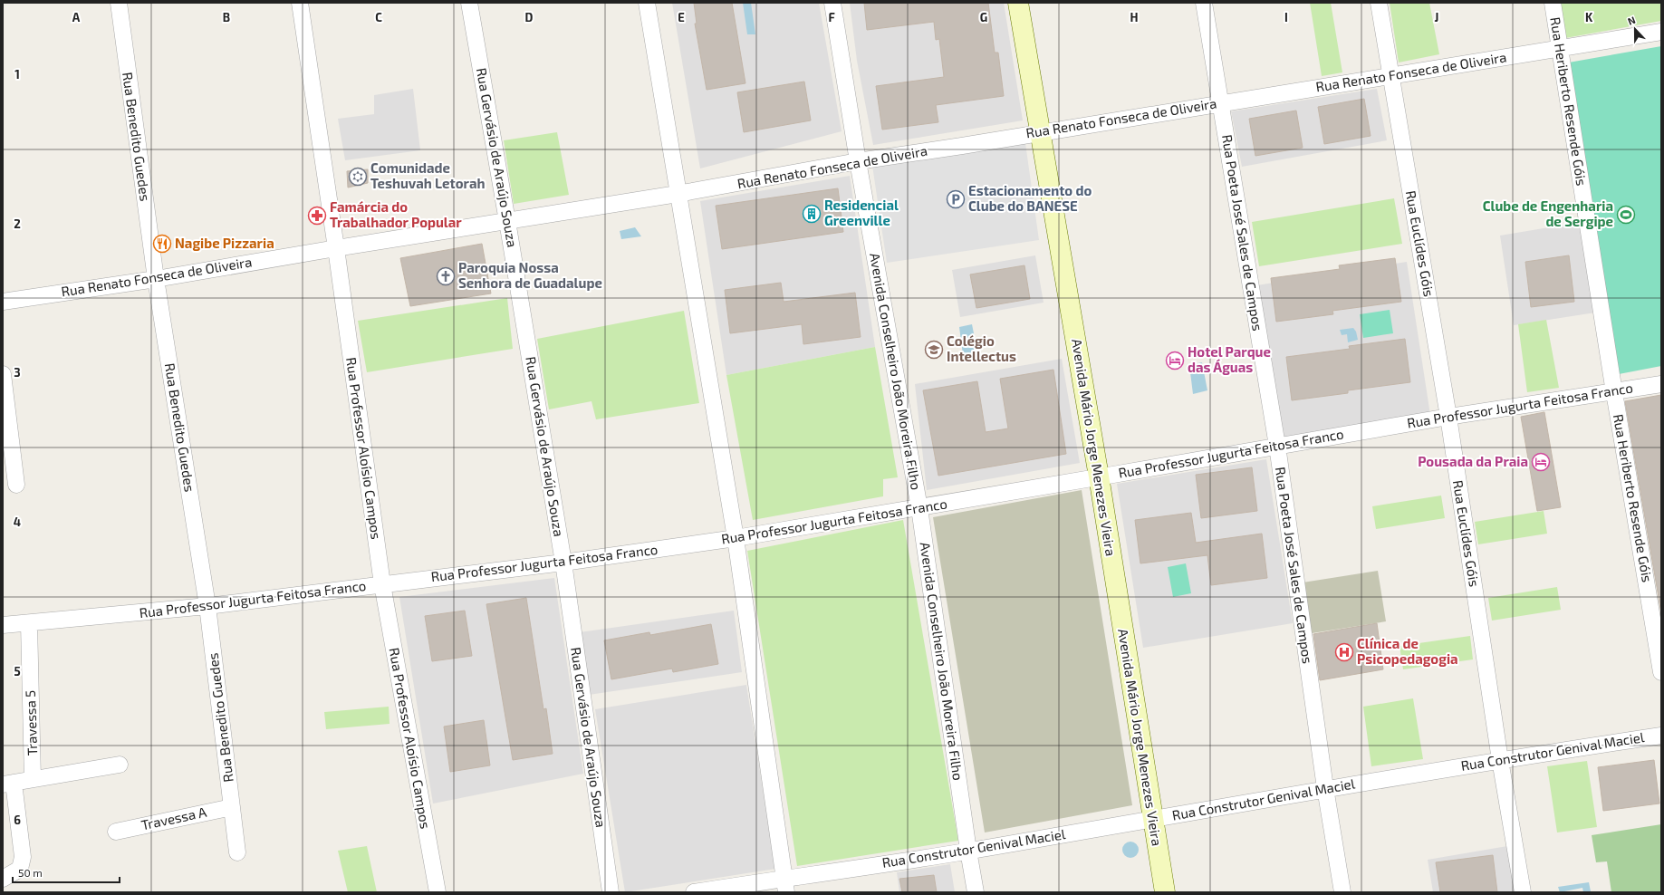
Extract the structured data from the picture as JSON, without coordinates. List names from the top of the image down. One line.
{"streets":{"street":["Rua Renato Fonseca de Oliveira","Rua Heriberto Resende Góis","Rua Benedito Guedes","Rua Gervásio de Araújo Souza","Rua Poeta José Sales de Campos","Rua Euclídes Góis","Avenida Conselheiro João Moreira Filho","Rua Professor Jugurta Feitosa Franco","Avenida Mário Jorge Menezes Vieira","Rua Professor Aloísio Campos","Travessa 5","Rua Construtor Genival Maciel","Travessa A"]},"crossings":[["Rua Renato Fonseca de Oliveira","Rua Heriberto Resende Góis"],["Rua Renato Fonseca de Oliveira","Rua Benedito Guedes"],["Rua Renato Fonseca de Oliveira","Rua Gervásio de Araújo Souza"],["Rua Renato Fonseca de Oliveira","Rua Poeta José Sales de Campos"],["Rua Renato Fonseca de Oliveira","Rua Euclídes Góis"],["Rua Renato Fonseca de Oliveira","Avenida Conselheiro João Moreira Filho"],["Rua Renato Fonseca de Oliveira","Avenida Mário Jorge Menezes Vieira"],["Rua Renato Fonseca de Oliveira","Rua Professor Aloísio Campos"],["Rua Heriberto Resende Góis","Rua Professor Jugurta Feitosa Franco"],["Rua Benedito Guedes","Rua Professor Jugurta Feitosa Franco"],["Rua Benedito Guedes","Travessa A"],["Rua Gervásio de Araújo Souza","Rua Professor Jugurta Feitosa Franco"],["Rua Poeta José Sales de Campos","Rua Professor Jugurta Feitosa Franco"],["Rua Poeta José Sales de Campos","Rua Construtor Genival Maciel"],["Rua Euclídes Góis","Rua Professor Jugurta Feitosa Franco"],["Rua Euclídes Góis","Rua Construtor Genival Maciel"],["Avenida Conselheiro João Moreira Filho","Rua Professor Jugurta Feitosa Franco"],["Avenida Conselheiro João Moreira Filho","Rua Construtor Genival Maciel"],["Rua Professor Jugurta Feitosa Franco","Avenida Mário Jorge Menezes Vieira"],["Rua Professor Jugurta Feitosa Franco","Rua Professor Aloísio Campos"],["Rua Professor Jugurta Feitosa Franco","Travessa 5"],["Avenida Mário Jorge Menezes Vieira","Rua Construtor Genival Maciel"]],"places":{"synagogue":["Comunidade Teshuvah Letorah"],"parking":["Estacionamento do Clube do BANESE"],"building":["Residencial Greenville"],"sports":["Clube de Engenharia de Sergipe"],"pharmacy":["Famárcia do Trabalhador Popular"],"restaurant":["Nagibe Pizzaria"],"church":["Paroquia Nossa Senhora de Guadalupe"],"school or university":["Colégio Intellectus"],"hotel":["Hotel Parque das Águas","Pousada da Praia"],"hospital":["Clínica de Psicopedagogia"]},"scale_bar":"50 m","north":"top","grid":{"columns":["A","B","C","D","E","F","G","H","I","J","K"],"rows":["1","2","3","4","5","6"]}}
